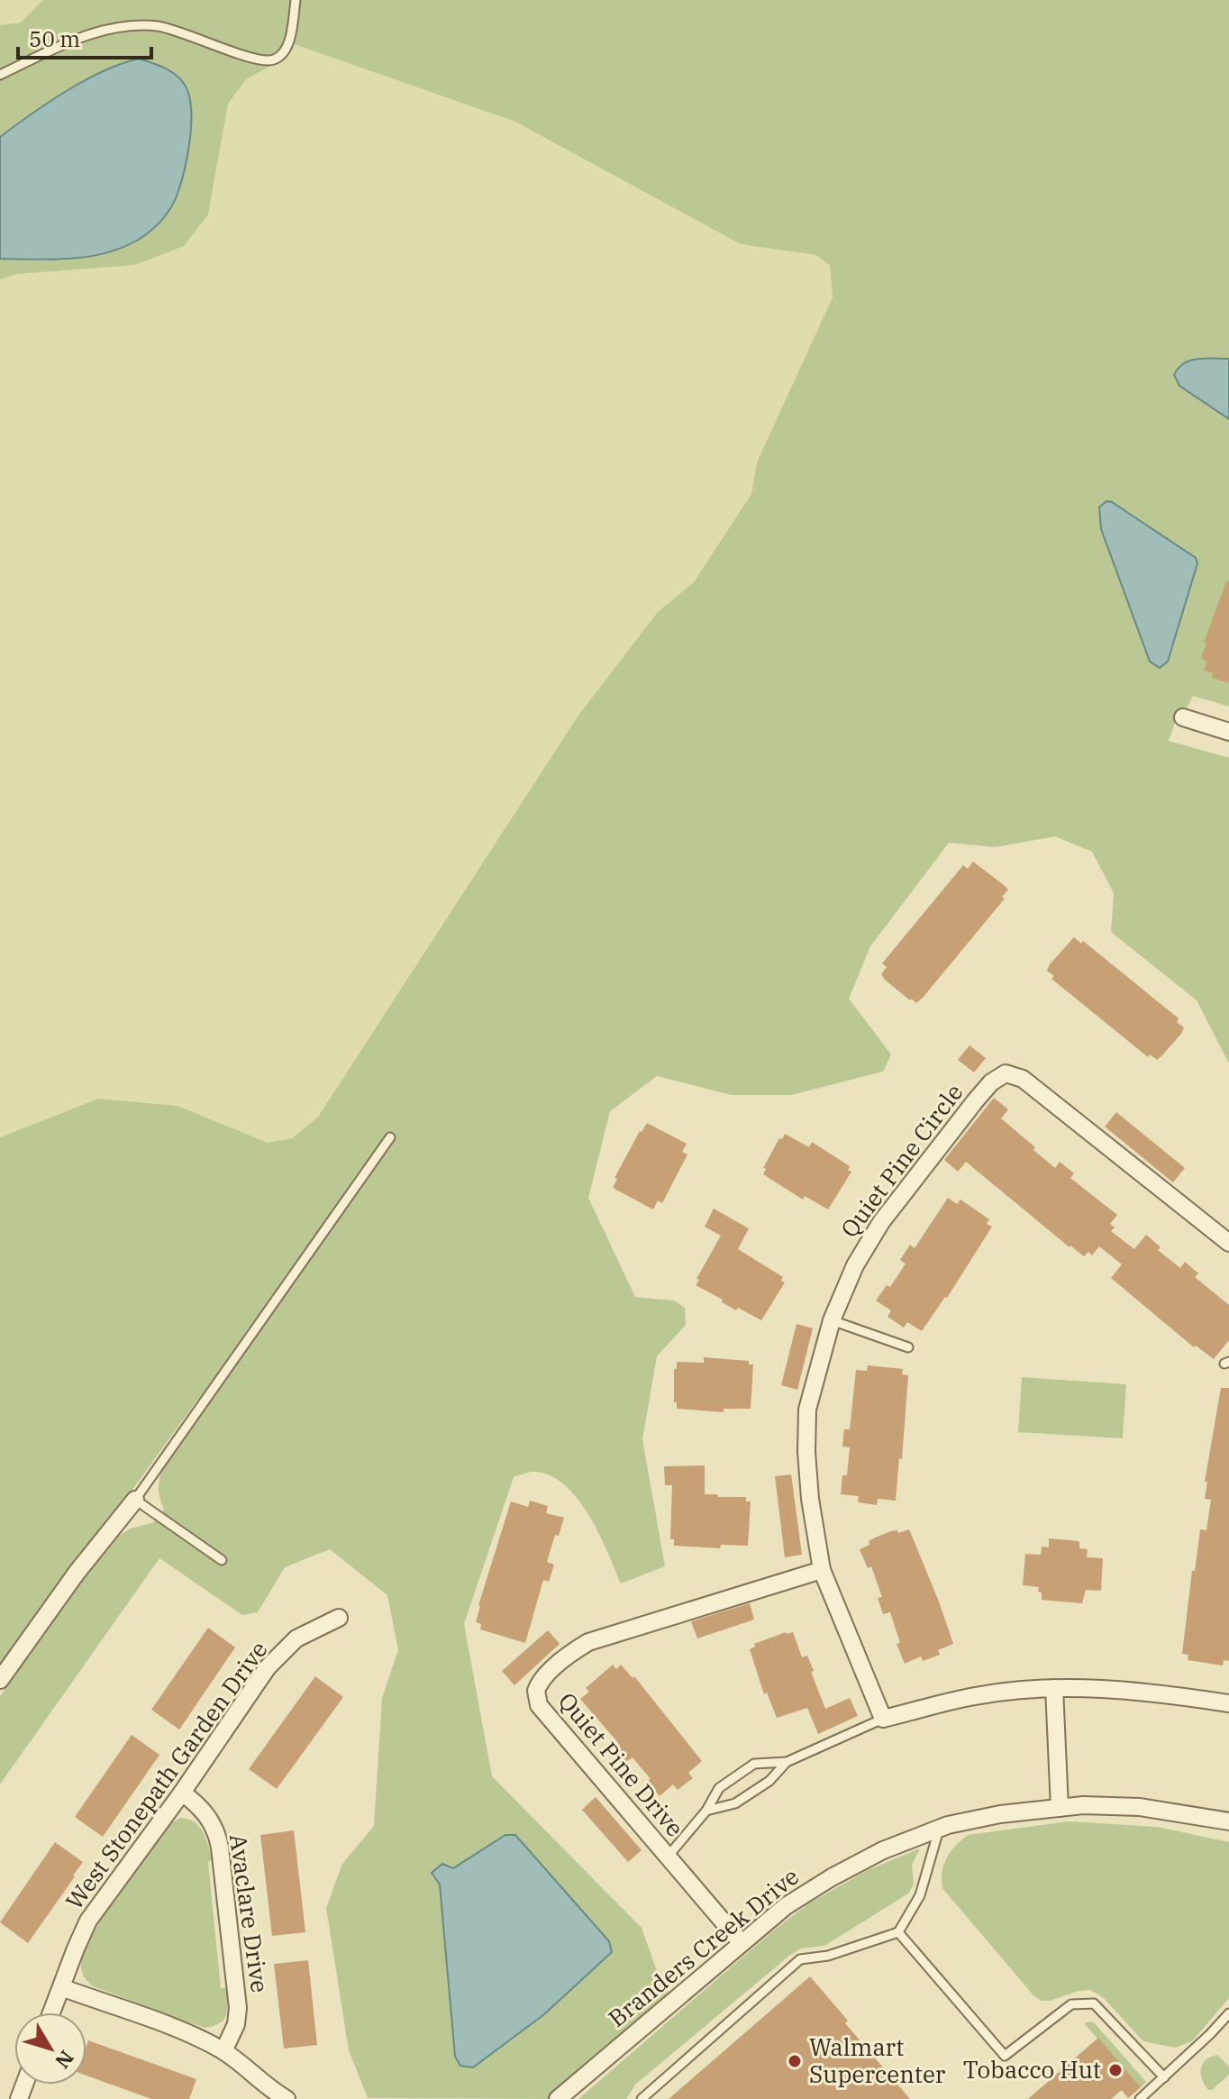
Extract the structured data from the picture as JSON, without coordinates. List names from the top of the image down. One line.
{"streets":{"street":["Quiet Pine Circle","Quiet Pine Drive","West Stonepath Garden Drive","Avaclare Drive","Branders Creek Drive"]},"crossings":[["Quiet Pine Circle","Quiet Pine Drive"],["Quiet Pine Drive","Branders Creek Drive"],["West Stonepath Garden Drive","Avaclare Drive"]],"places":["Walmart Supercenter","Tobacco Hut"],"scale_bar":"50 m","north":"bottom right"}
